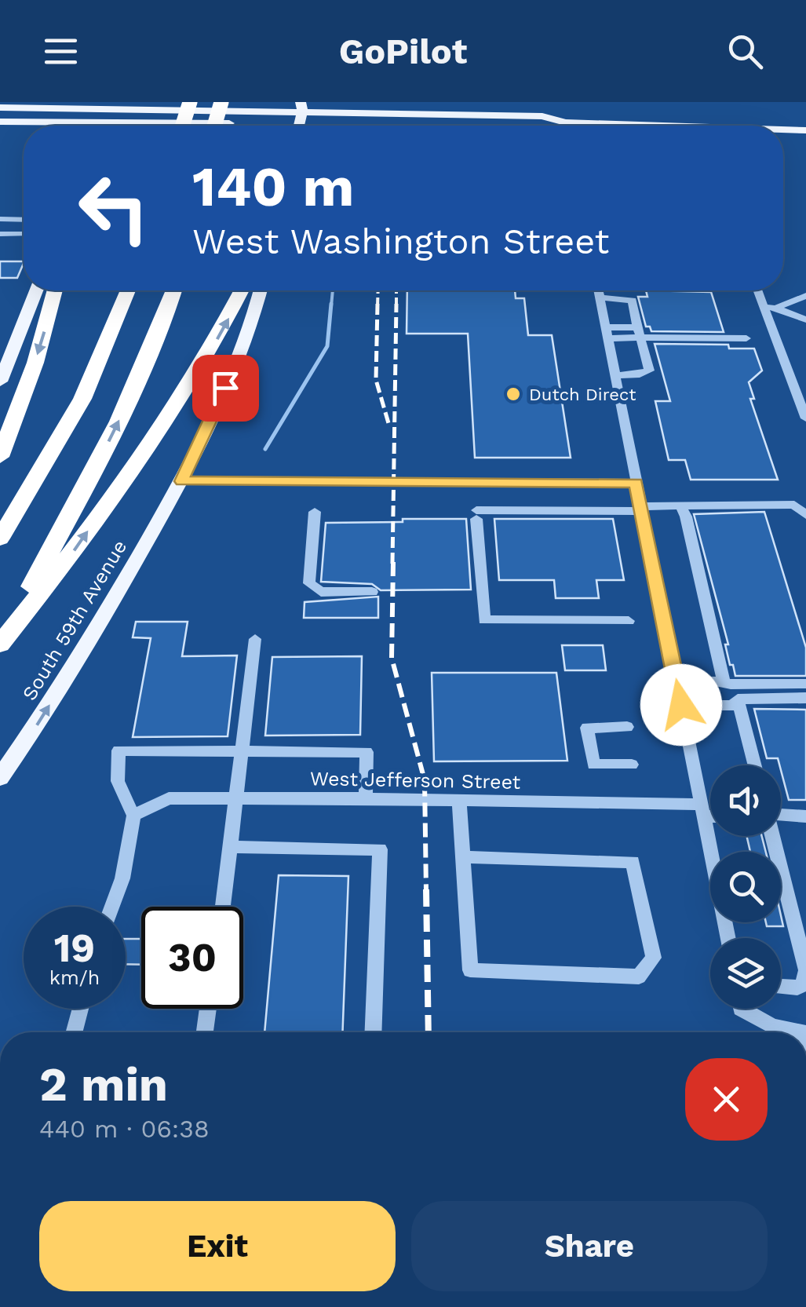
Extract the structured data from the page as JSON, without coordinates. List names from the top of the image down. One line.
{"streets":{"main road":["South 59th Avenue"],"street":["West Jefferson Street"]},"one_way":["South 59th Avenue"],"places":["Dutch Direct"],"page":{"header":"GoPilot","turn":["140 m","West Washington Street"],"speed":"19 km/h","limit":"30","heading":["2 min","440 m · 06:38"],"buttons":["Exit","Share"]}}
